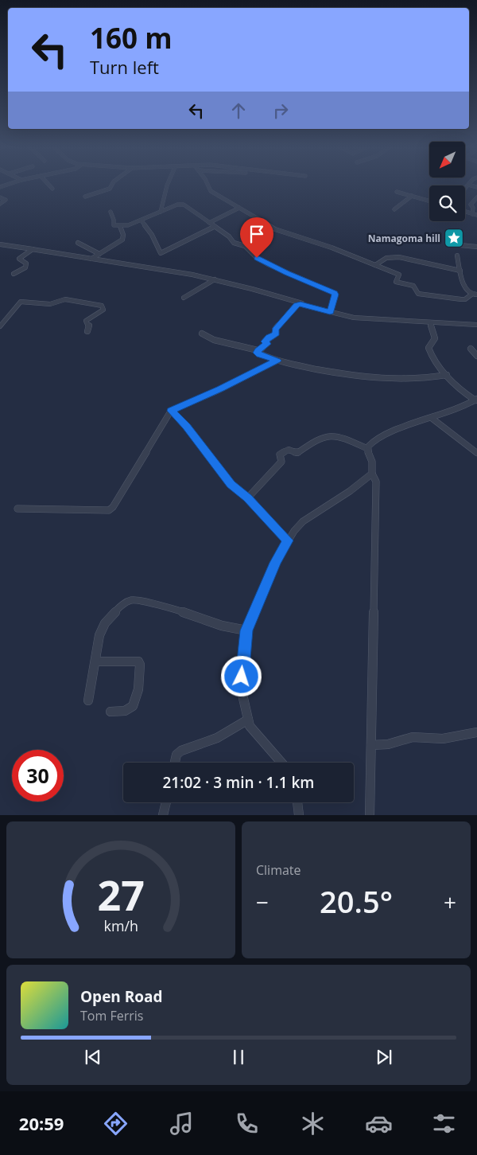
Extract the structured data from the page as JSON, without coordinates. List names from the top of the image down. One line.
{"places":{"place":["Namagoma hill"]},"north":"bottom left","page":{"turn":["160 m","Turn left"],"limit":"30","trip":"21:02 · 3 min · 1.1 km","tile":"Climate","heat":["−","20.5°","+"],"song":["Open Road","Tom Ferris"],"tabs":"20:59","gauge":["27","km/h"]}}
